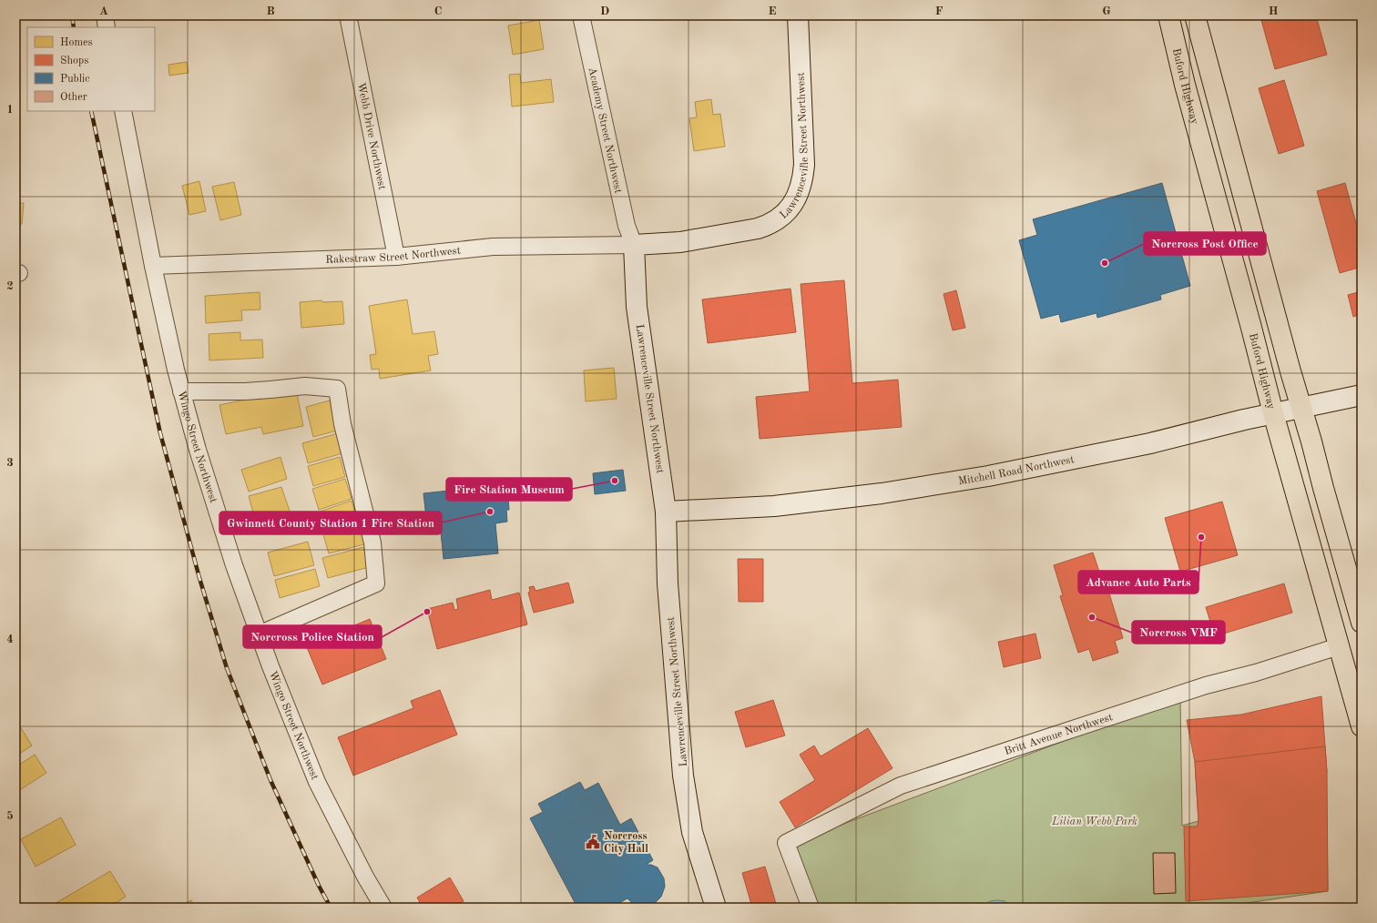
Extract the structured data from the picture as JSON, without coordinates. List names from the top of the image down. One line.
{"streets":{"main road":["Buford Highway"],"street":["Academy Street Northwest","Webb Drive Northwest","Lawrenceville Street Northwest","Rakestraw Street Northwest","Wingo Street Northwest","Mitchell Road Northwest","Britt Avenue Northwest"]},"crossings":[["Buford Highway","Mitchell Road Northwest"],["Buford Highway","Britt Avenue Northwest"],["Academy Street Northwest","Lawrenceville Street Northwest"],["Academy Street Northwest","Rakestraw Street Northwest"],["Webb Drive Northwest","Rakestraw Street Northwest"],["Lawrenceville Street Northwest","Rakestraw Street Northwest"],["Lawrenceville Street Northwest","Mitchell Road Northwest"],["Rakestraw Street Northwest","Wingo Street Northwest"]],"parks":["Lilian Webb Park"],"places":{"other":["Norcross Post Office","Fire Station Museum","Gwinnett County Station 1 Fire Station","Advance Auto Parts","Norcross Police Station","Norcross VMF"],"public building":["Norcross City Hall"]},"legend":["Homes","Shops","Public","Other"],"grid":{"columns":["A","B","C","D","E","F","G","H"],"rows":["1","2","3","4","5"]}}
